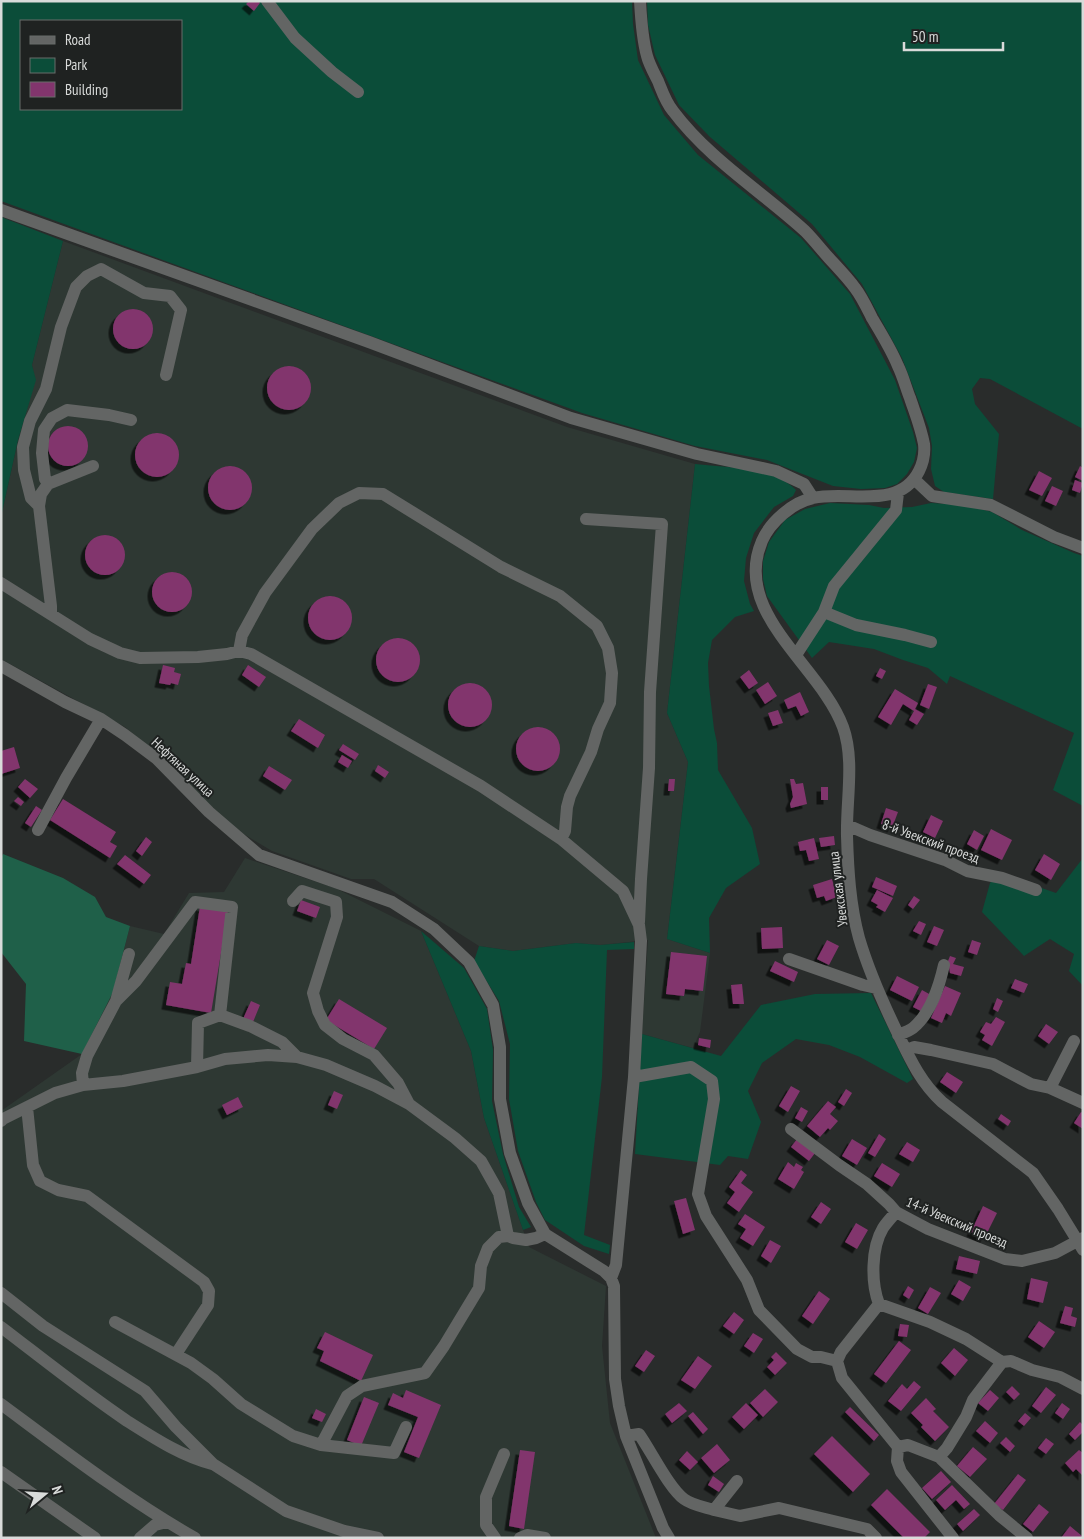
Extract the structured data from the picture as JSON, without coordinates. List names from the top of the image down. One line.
{"streets":{"street":["Нефтяная улица","8-й Увекский проезд","Увекская улица","14-й Увекский проезд"]},"crossings":[["8-й Увекский проезд","Увекская улица"],["Увекская улица","14-й Увекский проезд"]],"legend":["Road","Park","Building"],"scale_bar":"50 m","north":"right"}
